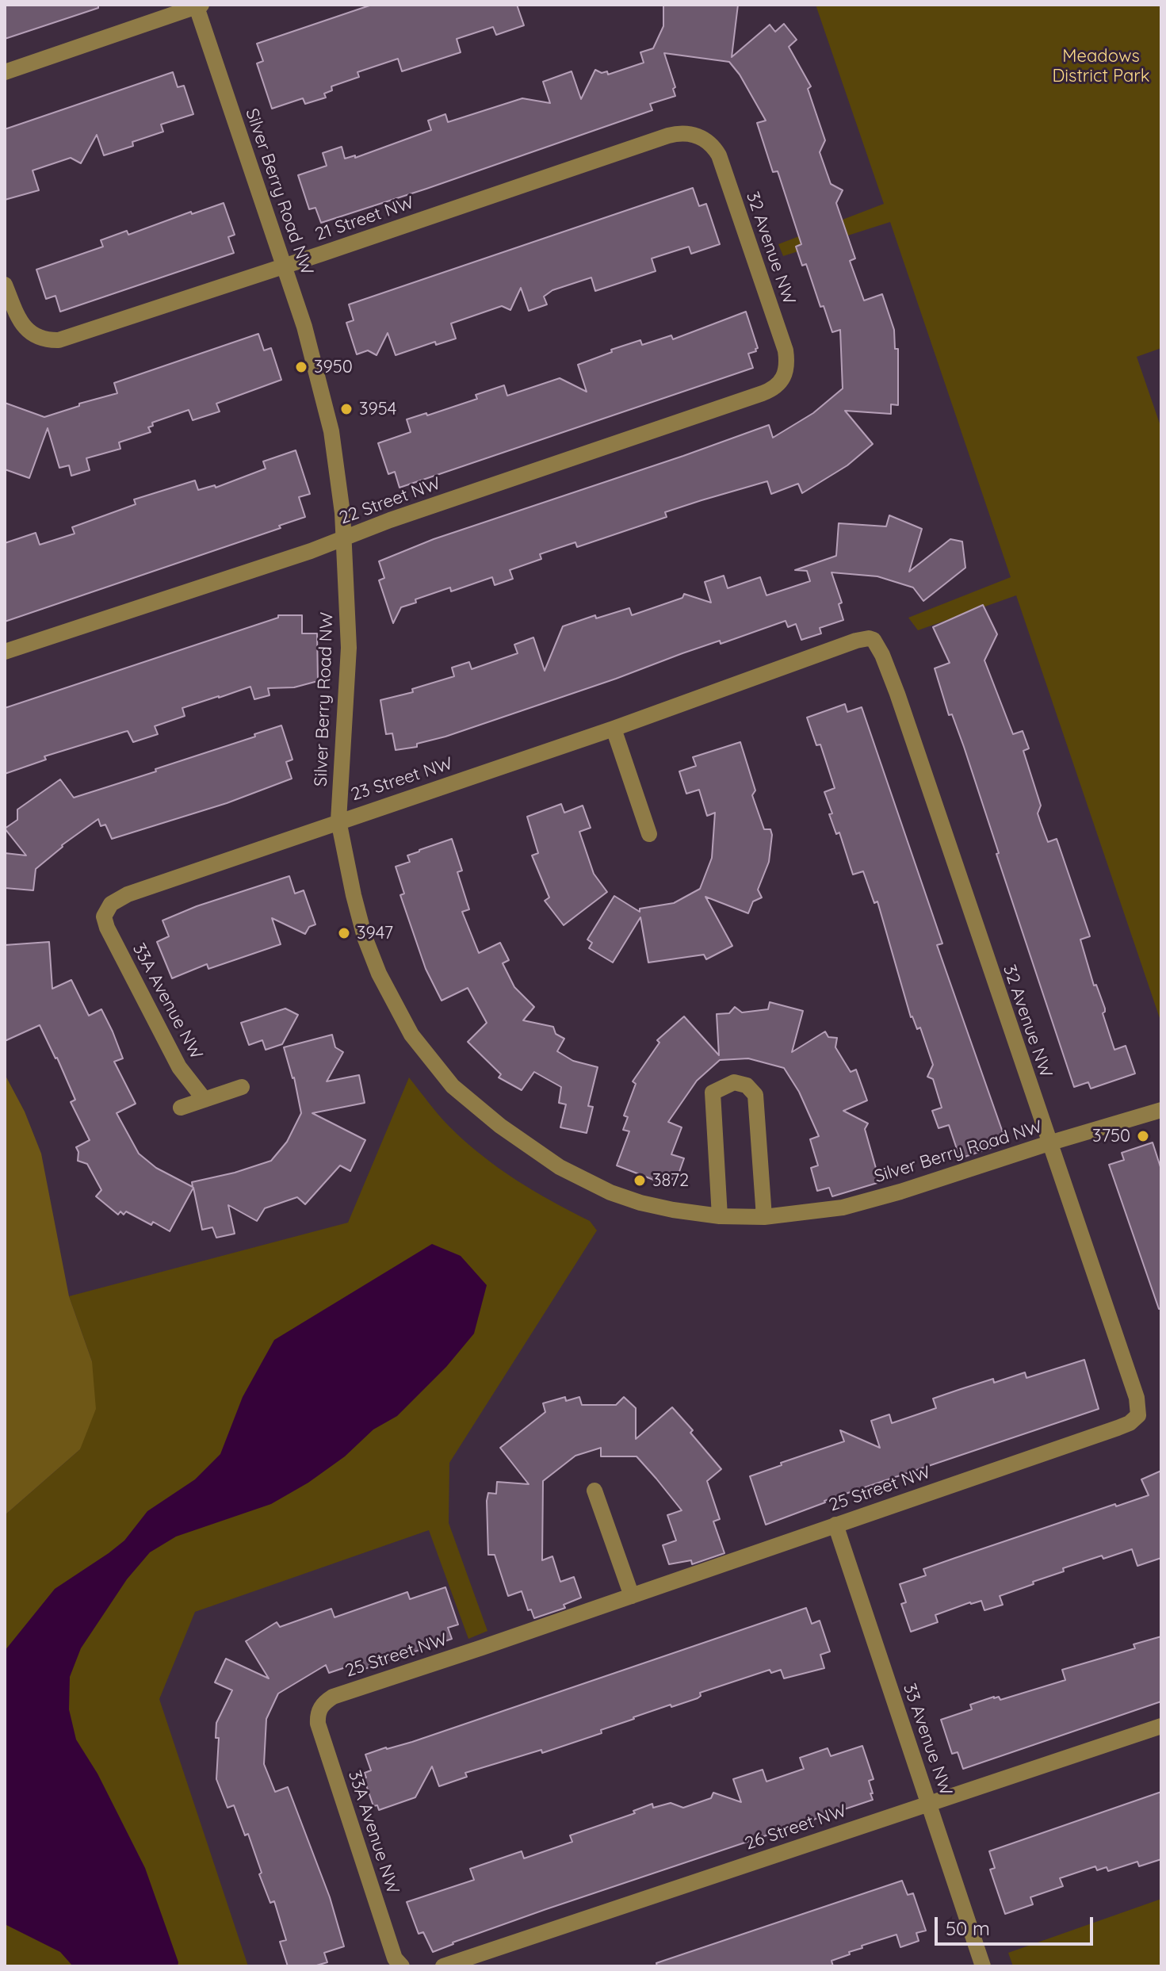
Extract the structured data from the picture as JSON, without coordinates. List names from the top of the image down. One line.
{"streets":{"street":["Silver Berry Road NW","21 Street NW","32 Avenue NW","22 Street NW","23 Street NW","33A Avenue NW","25 Street NW","33 Avenue NW","26 Street NW"]},"crossings":[["Silver Berry Road NW","21 Street NW"],["Silver Berry Road NW","32 Avenue NW"],["Silver Berry Road NW","22 Street NW"],["Silver Berry Road NW","23 Street NW"],["21 Street NW","32 Avenue NW"],["32 Avenue NW","22 Street NW"],["32 Avenue NW","23 Street NW"],["32 Avenue NW","25 Street NW"],["23 Street NW","33A Avenue NW"],["33A Avenue NW","25 Street NW"],["25 Street NW","33 Avenue NW"],["33 Avenue NW","26 Street NW"]],"parks":["Meadows District Park"],"places":["3950","3954","3947","3750","3872"],"scale_bar":"50 m"}
